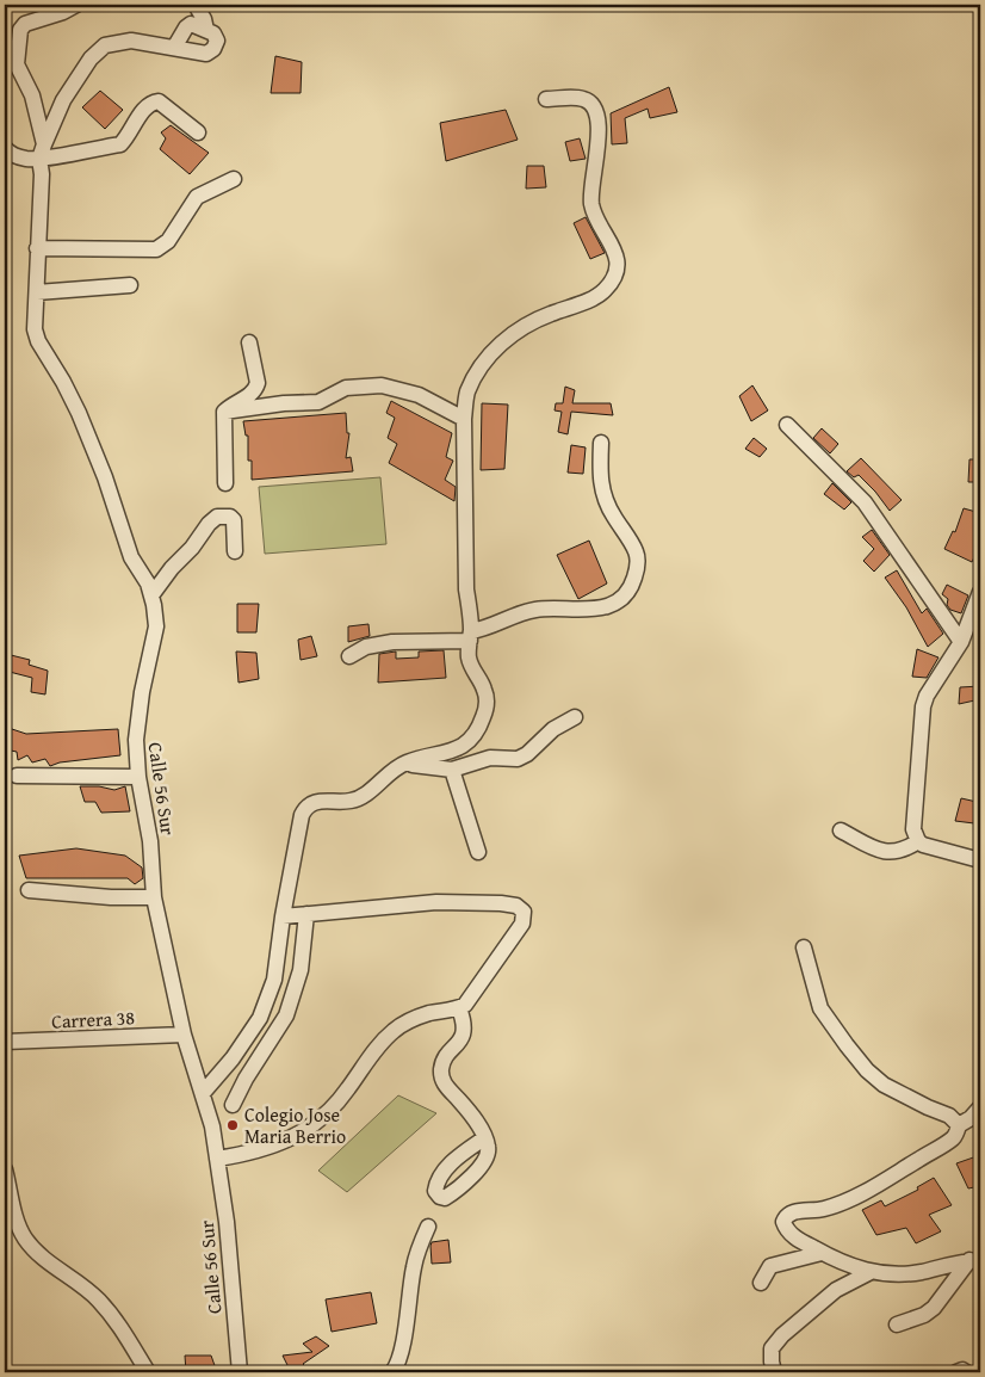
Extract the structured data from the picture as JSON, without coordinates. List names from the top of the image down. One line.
{"streets":{"street":["Calle 56 Sur","Carrera 38"]},"crossings":[["Calle 56 Sur","Carrera 38"]],"places":["Colegio Jose Maria Berrio"]}
